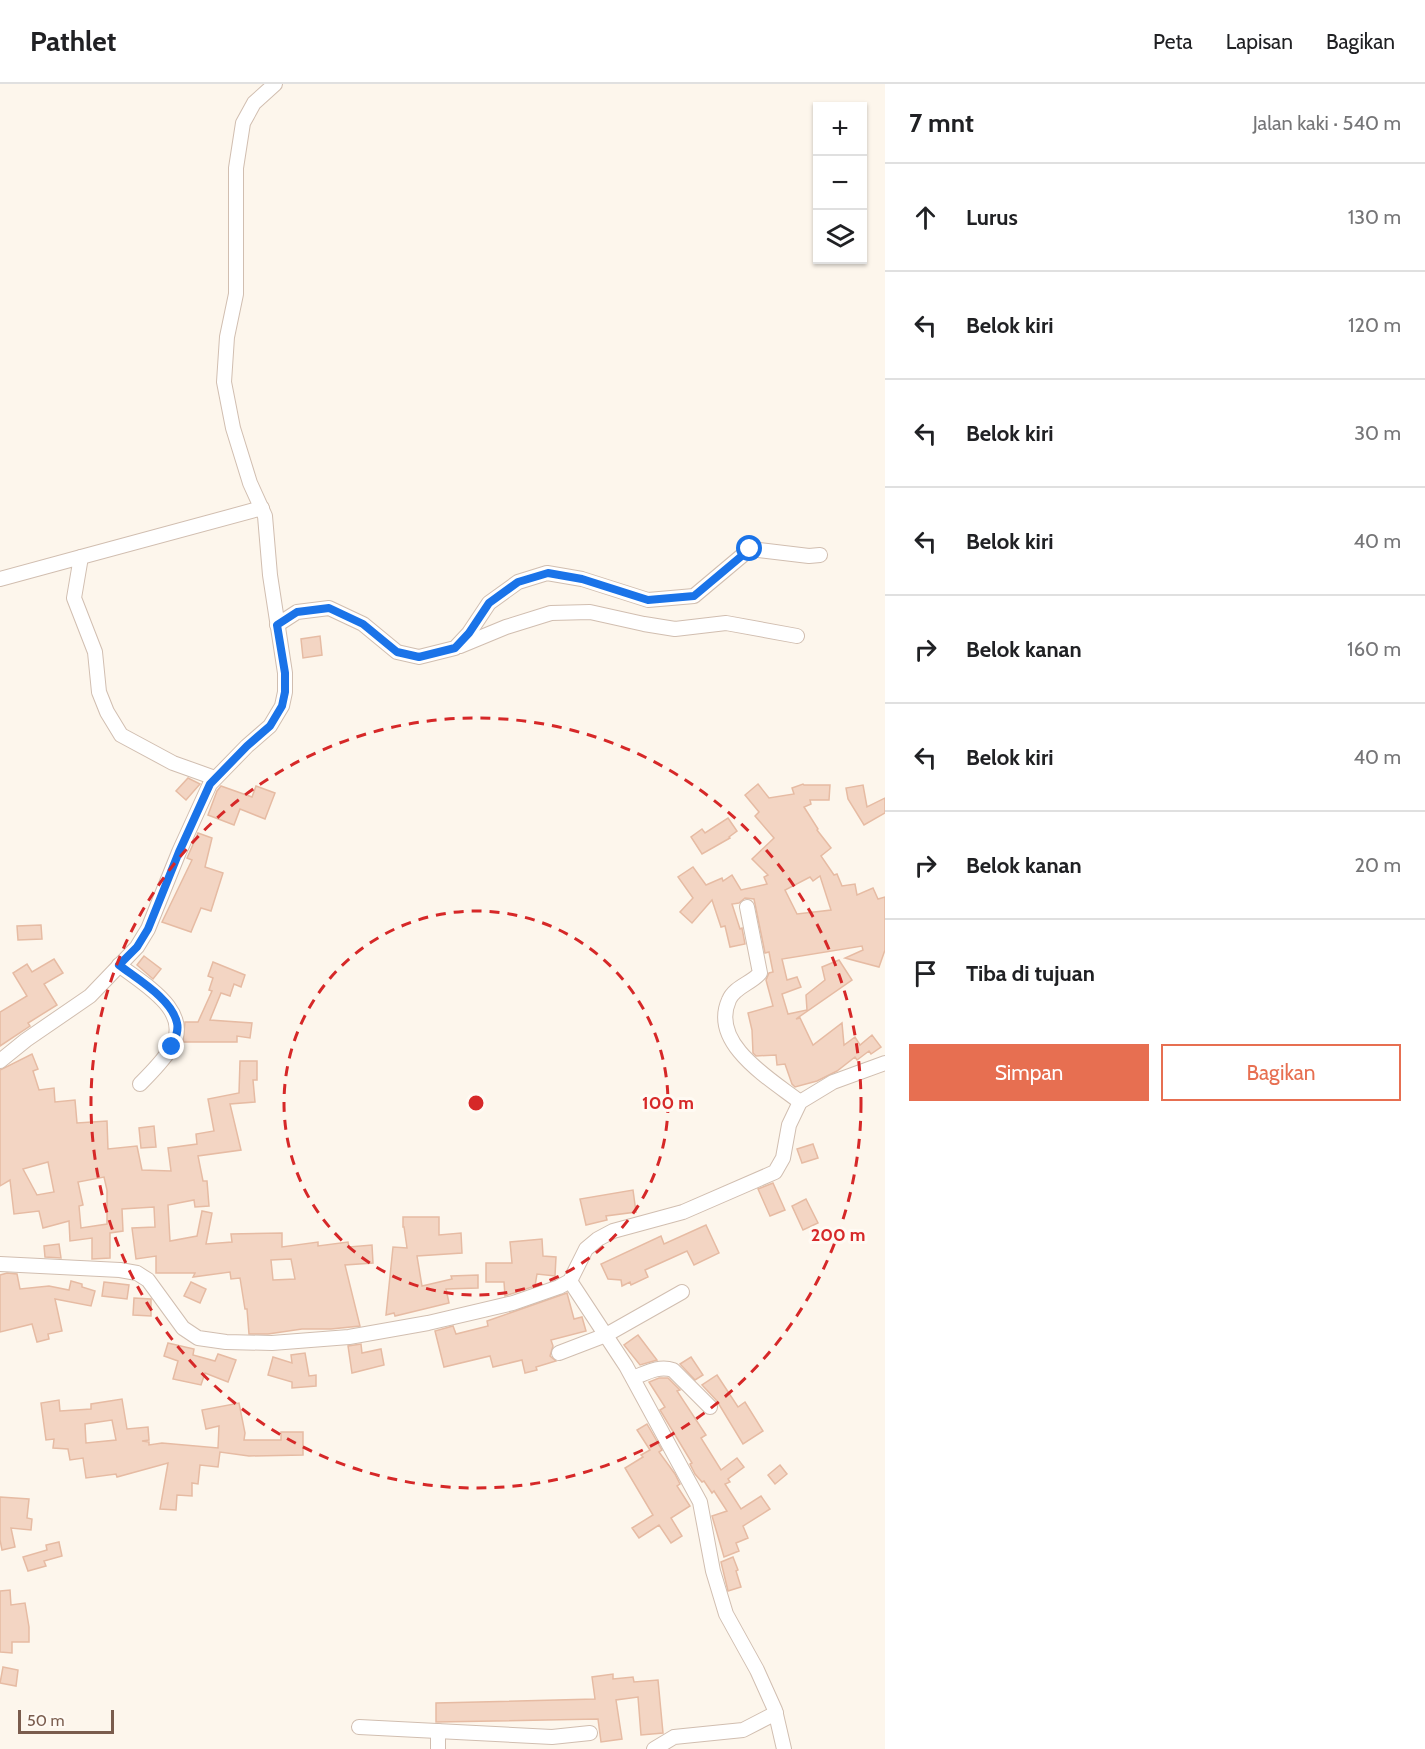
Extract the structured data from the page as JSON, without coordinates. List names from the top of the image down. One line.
{"scale_bar":"50 m","page":{"header":"Pathlet","nav":["Peta","Lapisan","Bagikan"],"heading":["7 mnt","Jalan kaki · 540 m"],"map_buttons":["+","−"],"list":[["Lurus","130 m"],["Belok kiri","120 m"],["Belok kiri","30 m"],["Belok kiri","40 m"],["Belok kanan","160 m"],["Belok kiri","40 m"],["Belok kanan","20 m"],"Tiba di tujuan"],"buttons":["Simpan","Bagikan"],"scale":"50 m"},"rings":["100 m","200 m"]}
